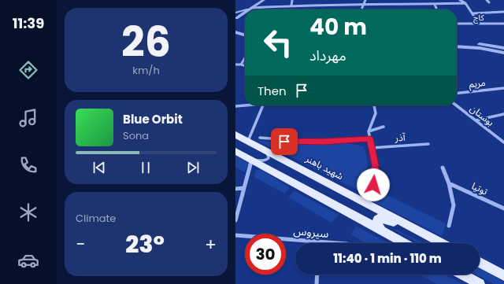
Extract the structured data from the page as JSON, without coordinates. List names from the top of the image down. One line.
{"streets":{"main road":["شهید باهنر"],"street":["کاج","مریم","بوستان","آذر","توتیا","سیروس"]},"page":{"tabs":"11:39","tile":[["26","km/h"],"Climate"],"turn":["40 m","مهرداد"],"then":"Then","song":["Blue Orbit","Sona"],"heat":["−","23°","+"],"limit":"30","trip":"11:40 · 1 min · 110 m"}}
